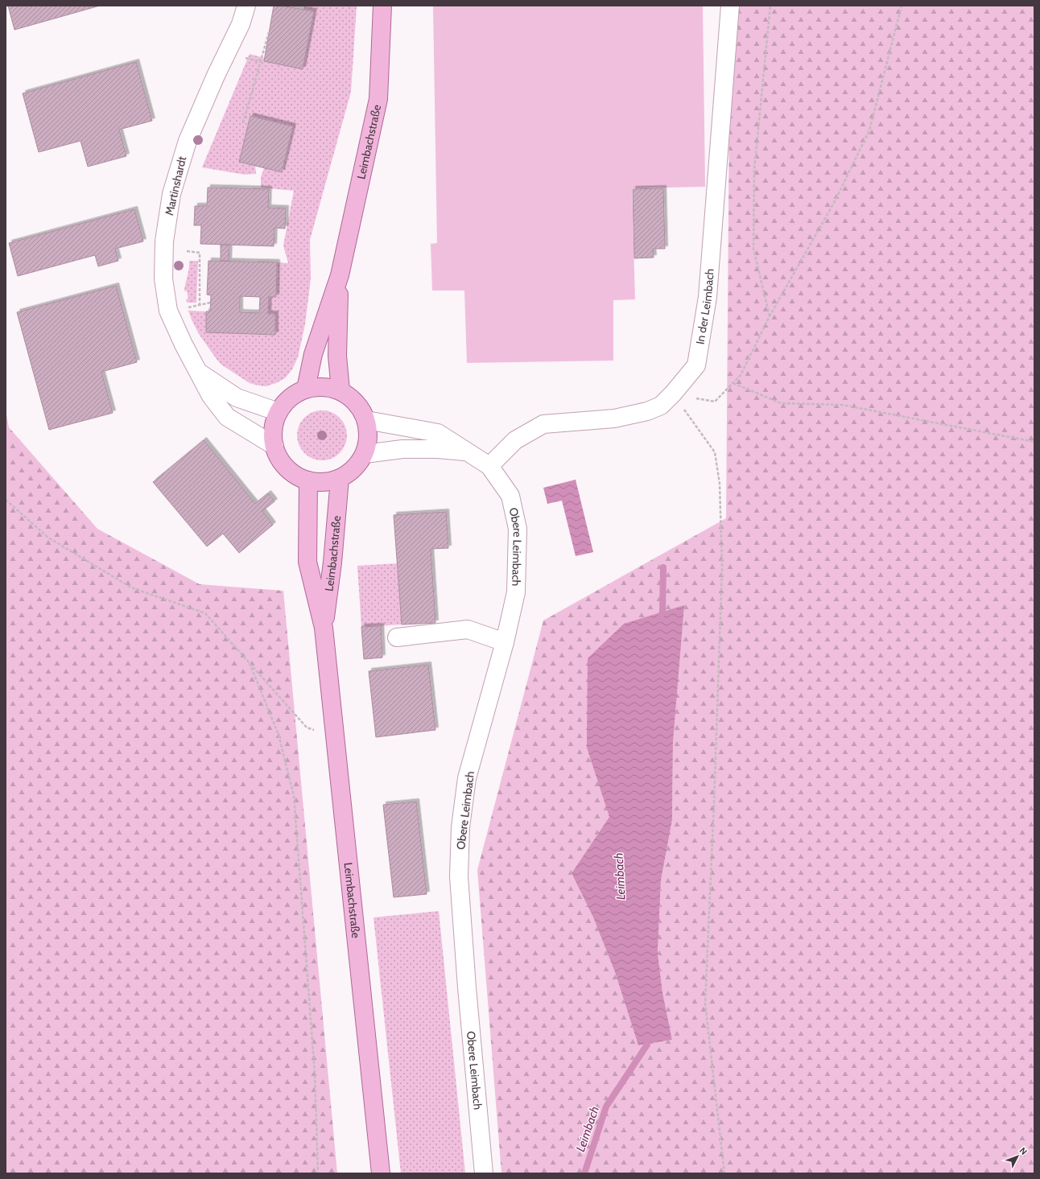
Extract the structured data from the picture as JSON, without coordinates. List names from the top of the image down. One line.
{"streets":{"main road":["Leimbachstraße"],"street":["Martinshardt","In der Leimbach","Obere Leimbach"]},"crossings":[["Leimbachstraße","Martinshardt"],["Leimbachstraße","Obere Leimbach"],["Martinshardt","Obere Leimbach"],["In der Leimbach","Obere Leimbach"]],"water":["Leimbach"],"north":"top right"}
